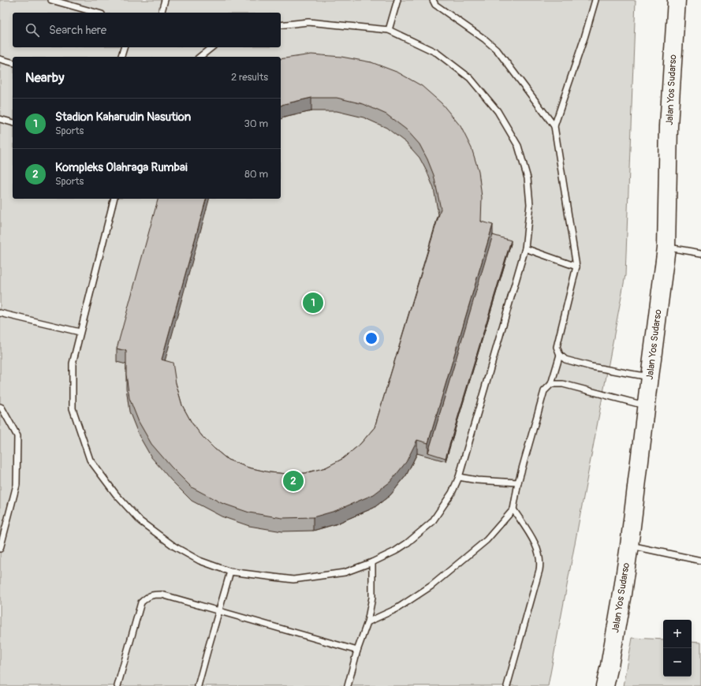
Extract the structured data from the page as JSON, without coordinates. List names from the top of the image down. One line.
{"streets":{"main road":["Jalan Yos Sudarso"]},"page":{"search":"Search here","heading":["Nearby","2 results"],"list":[{"mark":"1","name":"Stadion Kaharudin Nasution","note":"Sports","value":"30 m"},{"mark":"2","name":"Kompleks Olahraga Rumbai","note":"Sports","value":"80 m"}],"pins":["1","2"],"map_buttons":["+","−"]}}
